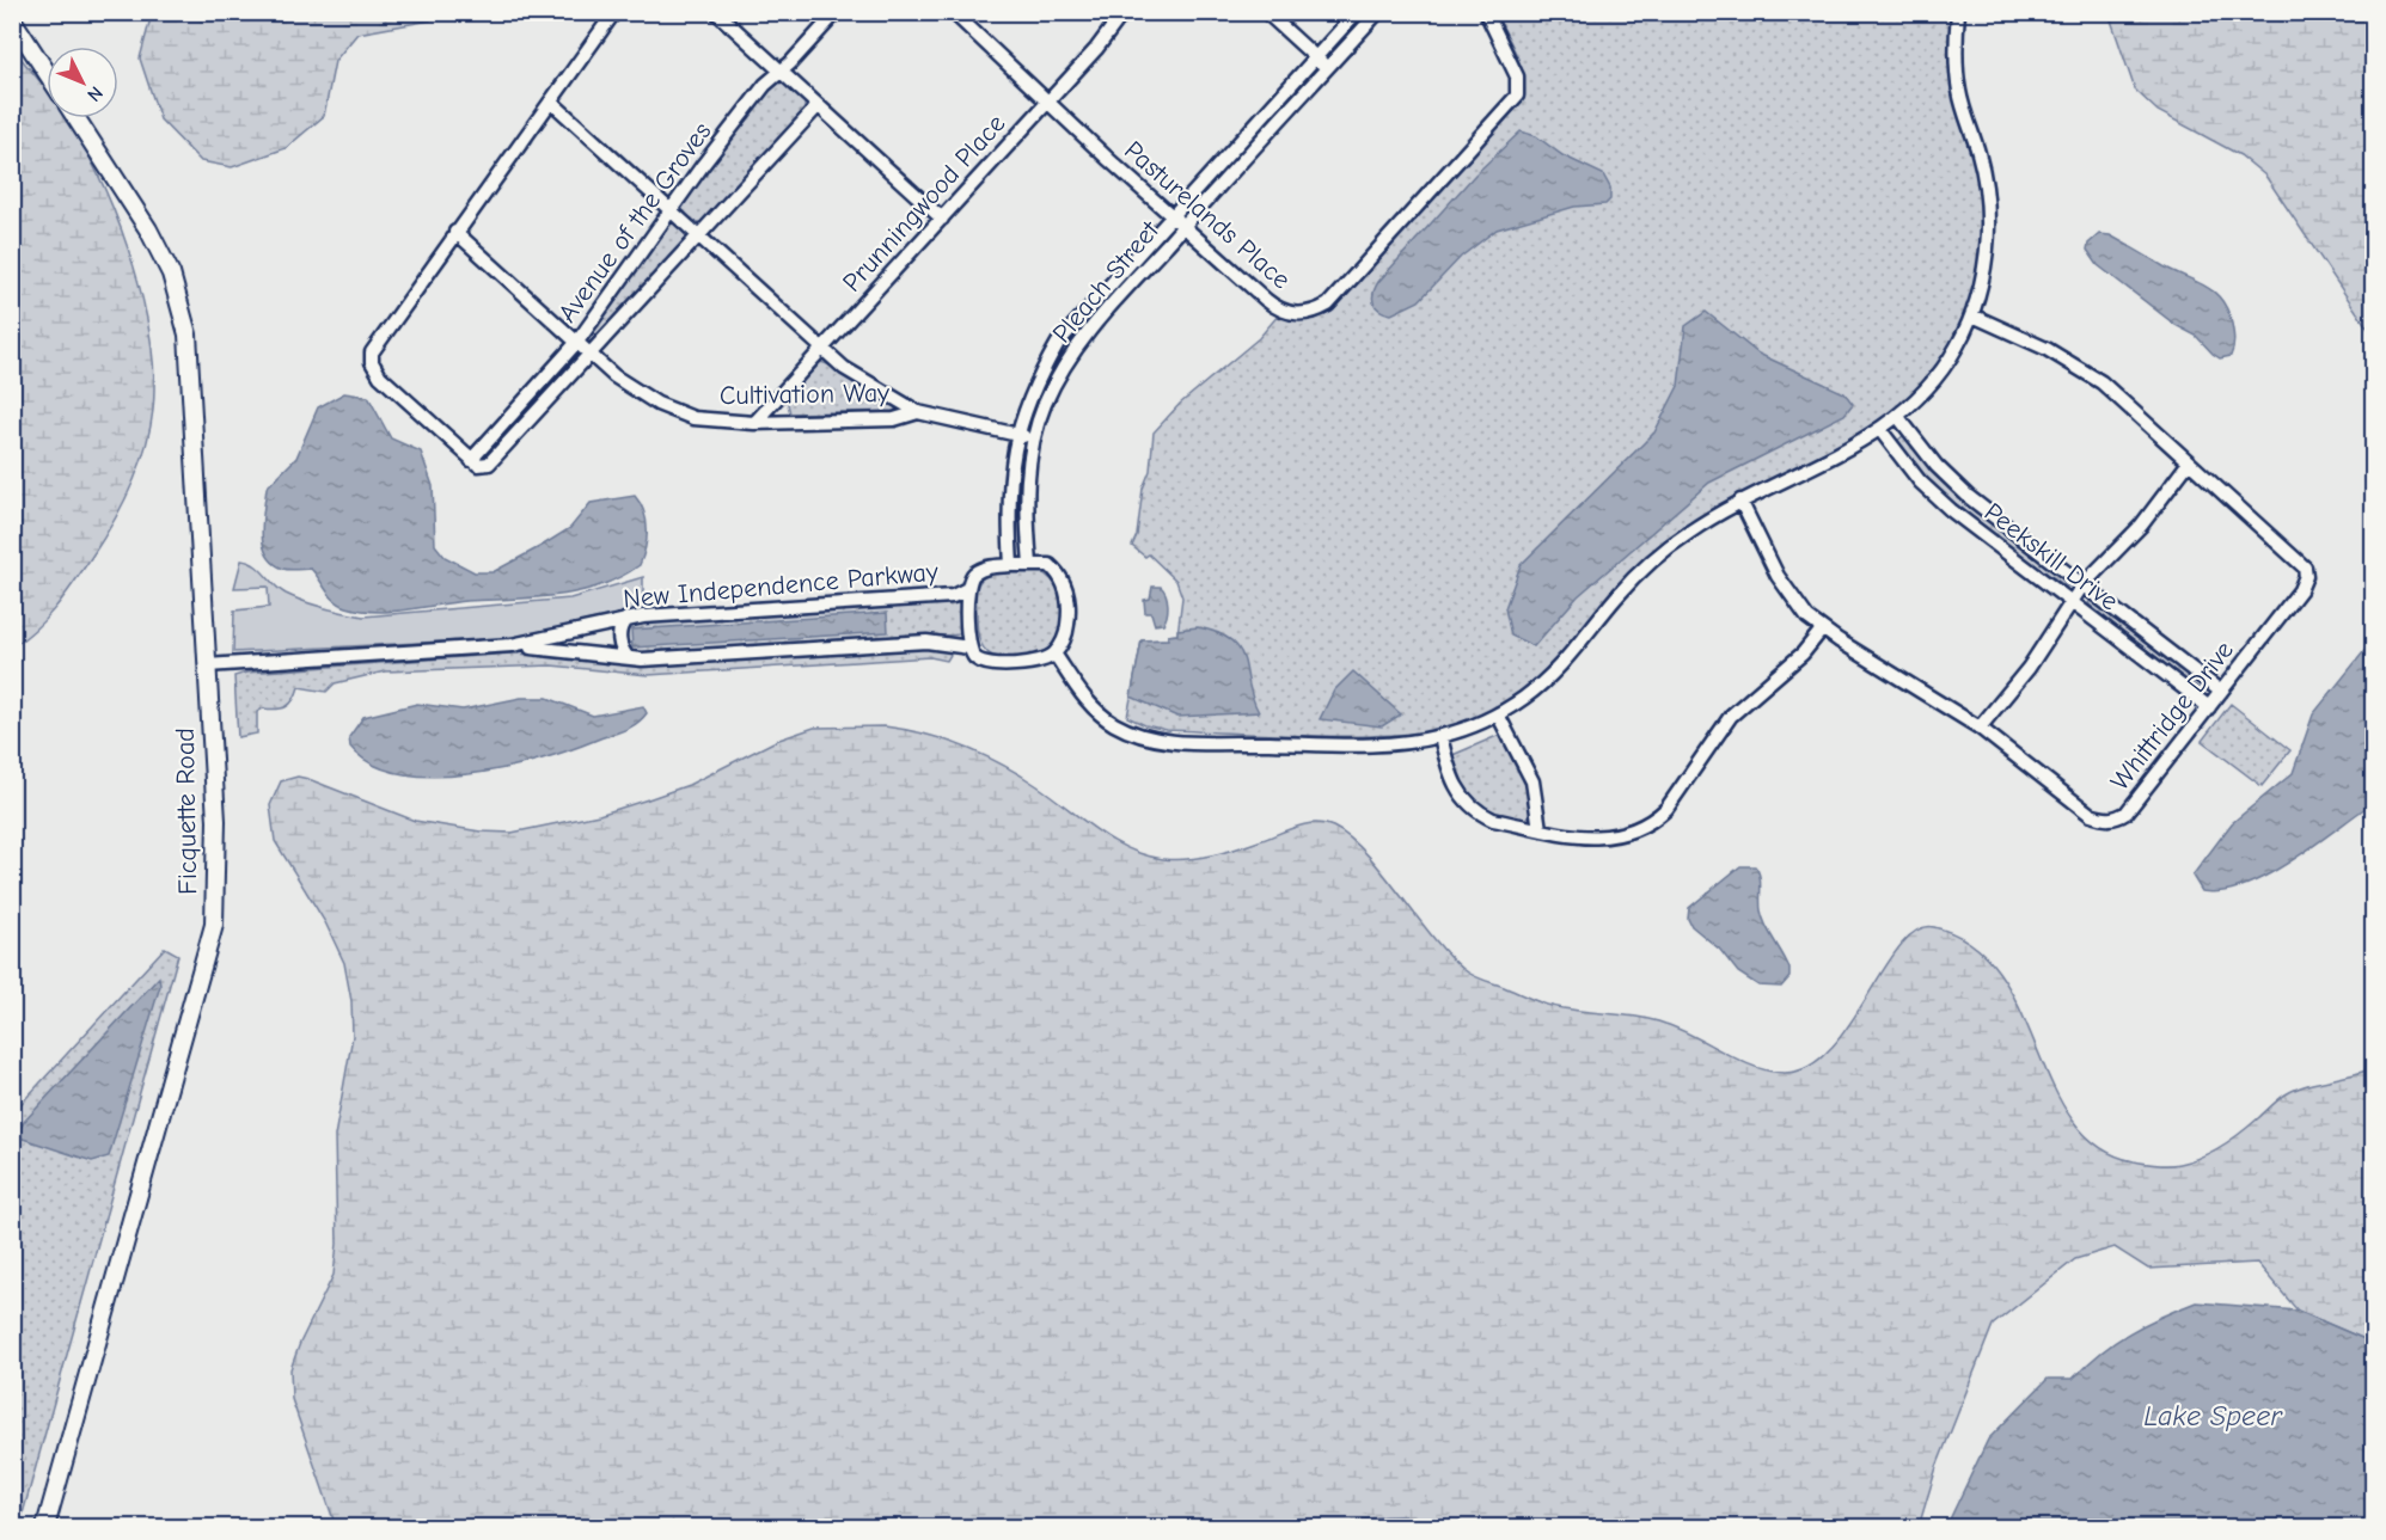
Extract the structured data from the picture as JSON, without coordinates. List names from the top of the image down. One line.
{"streets":{"main road":["Ficquette Road"],"street":["Prunningwood Place","Pasturelands Place","Avenue of the Groves","Pleach Street","Cultivation Way","Peekskill Drive","New Independence Parkway","Whittridge Drive"]},"crossings":[["Prunningwood Place","Pasturelands Place"],["Prunningwood Place","Cultivation Way"],["Pasturelands Place","Pleach Street"],["Avenue of the Groves","Cultivation Way"],["Pleach Street","Cultivation Way"],["Pleach Street","New Independence Parkway"],["Peekskill Drive","Whittridge Drive"],["New Independence Parkway","Ficquette Road"]],"water":["Lake Speer"],"north":"bottom right"}
